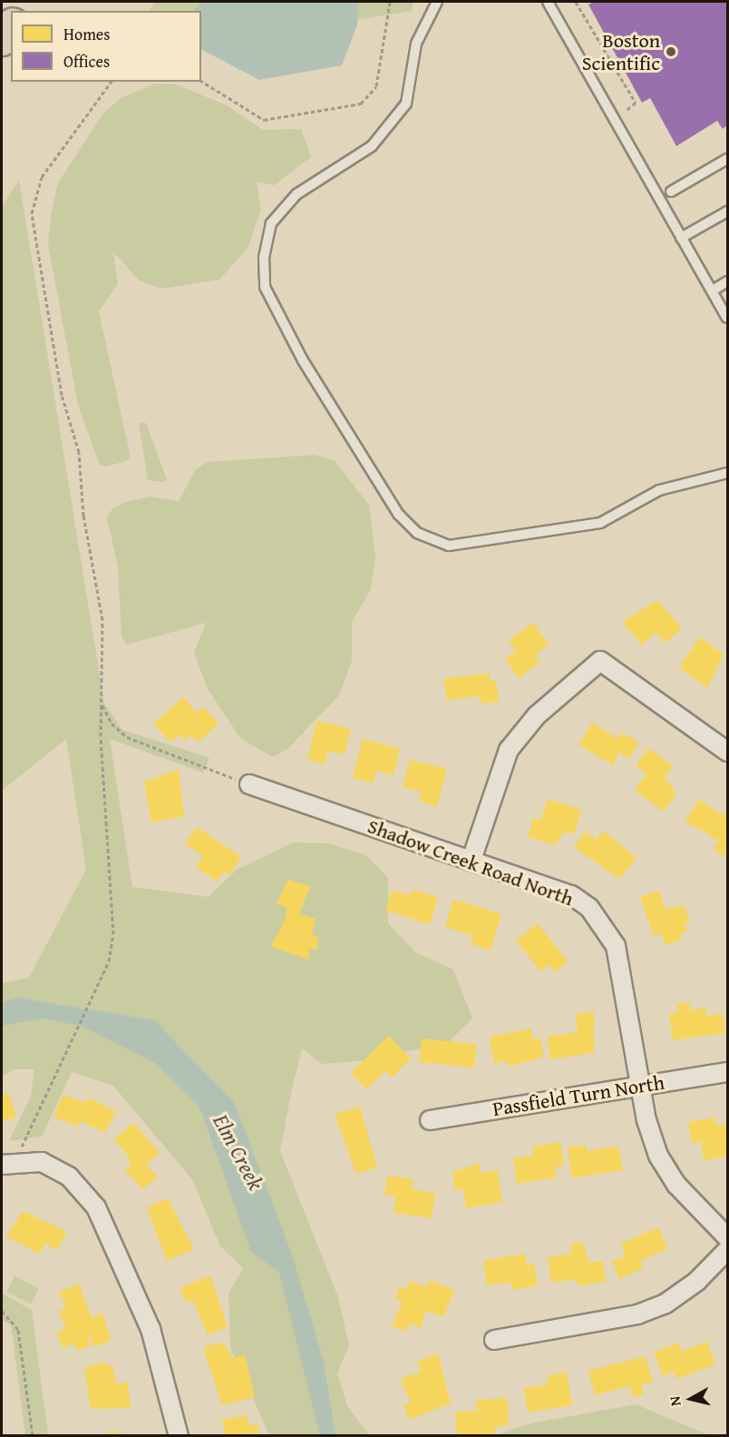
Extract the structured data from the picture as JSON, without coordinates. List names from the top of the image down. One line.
{"streets":{"street":["Shadow Creek Road North","Passfield Turn North"]},"crossings":[["Shadow Creek Road North","Passfield Turn North"]],"water":["Elm Creek"],"places":["Boston Scientific"],"legend":["Homes","Offices"],"north":"left"}
